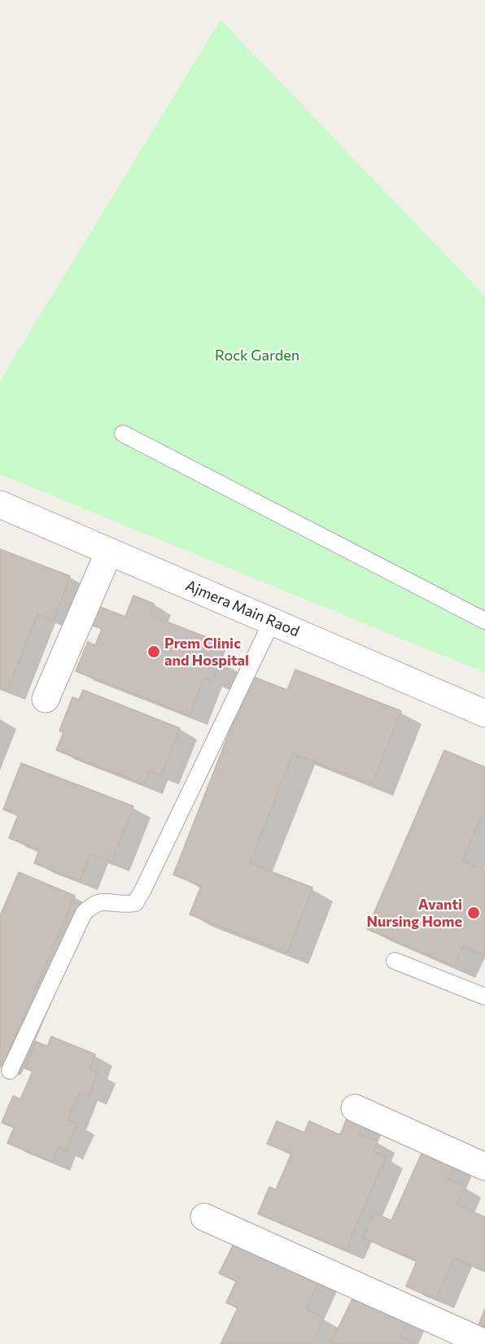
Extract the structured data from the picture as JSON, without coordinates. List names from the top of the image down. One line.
{"streets":{"street":["Ajmera Main Raod"]},"parks":["Rock Garden"],"places":["Prem Clinic and Hospital","Avanti Nursing Home"]}
